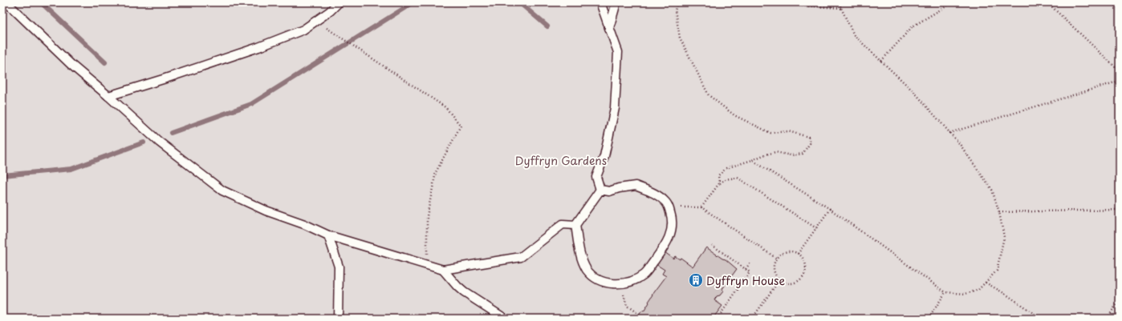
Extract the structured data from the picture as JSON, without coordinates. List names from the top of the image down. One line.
{"parks":["Dyffryn Gardens"],"places":{"building":["Dyffryn House"]}}
